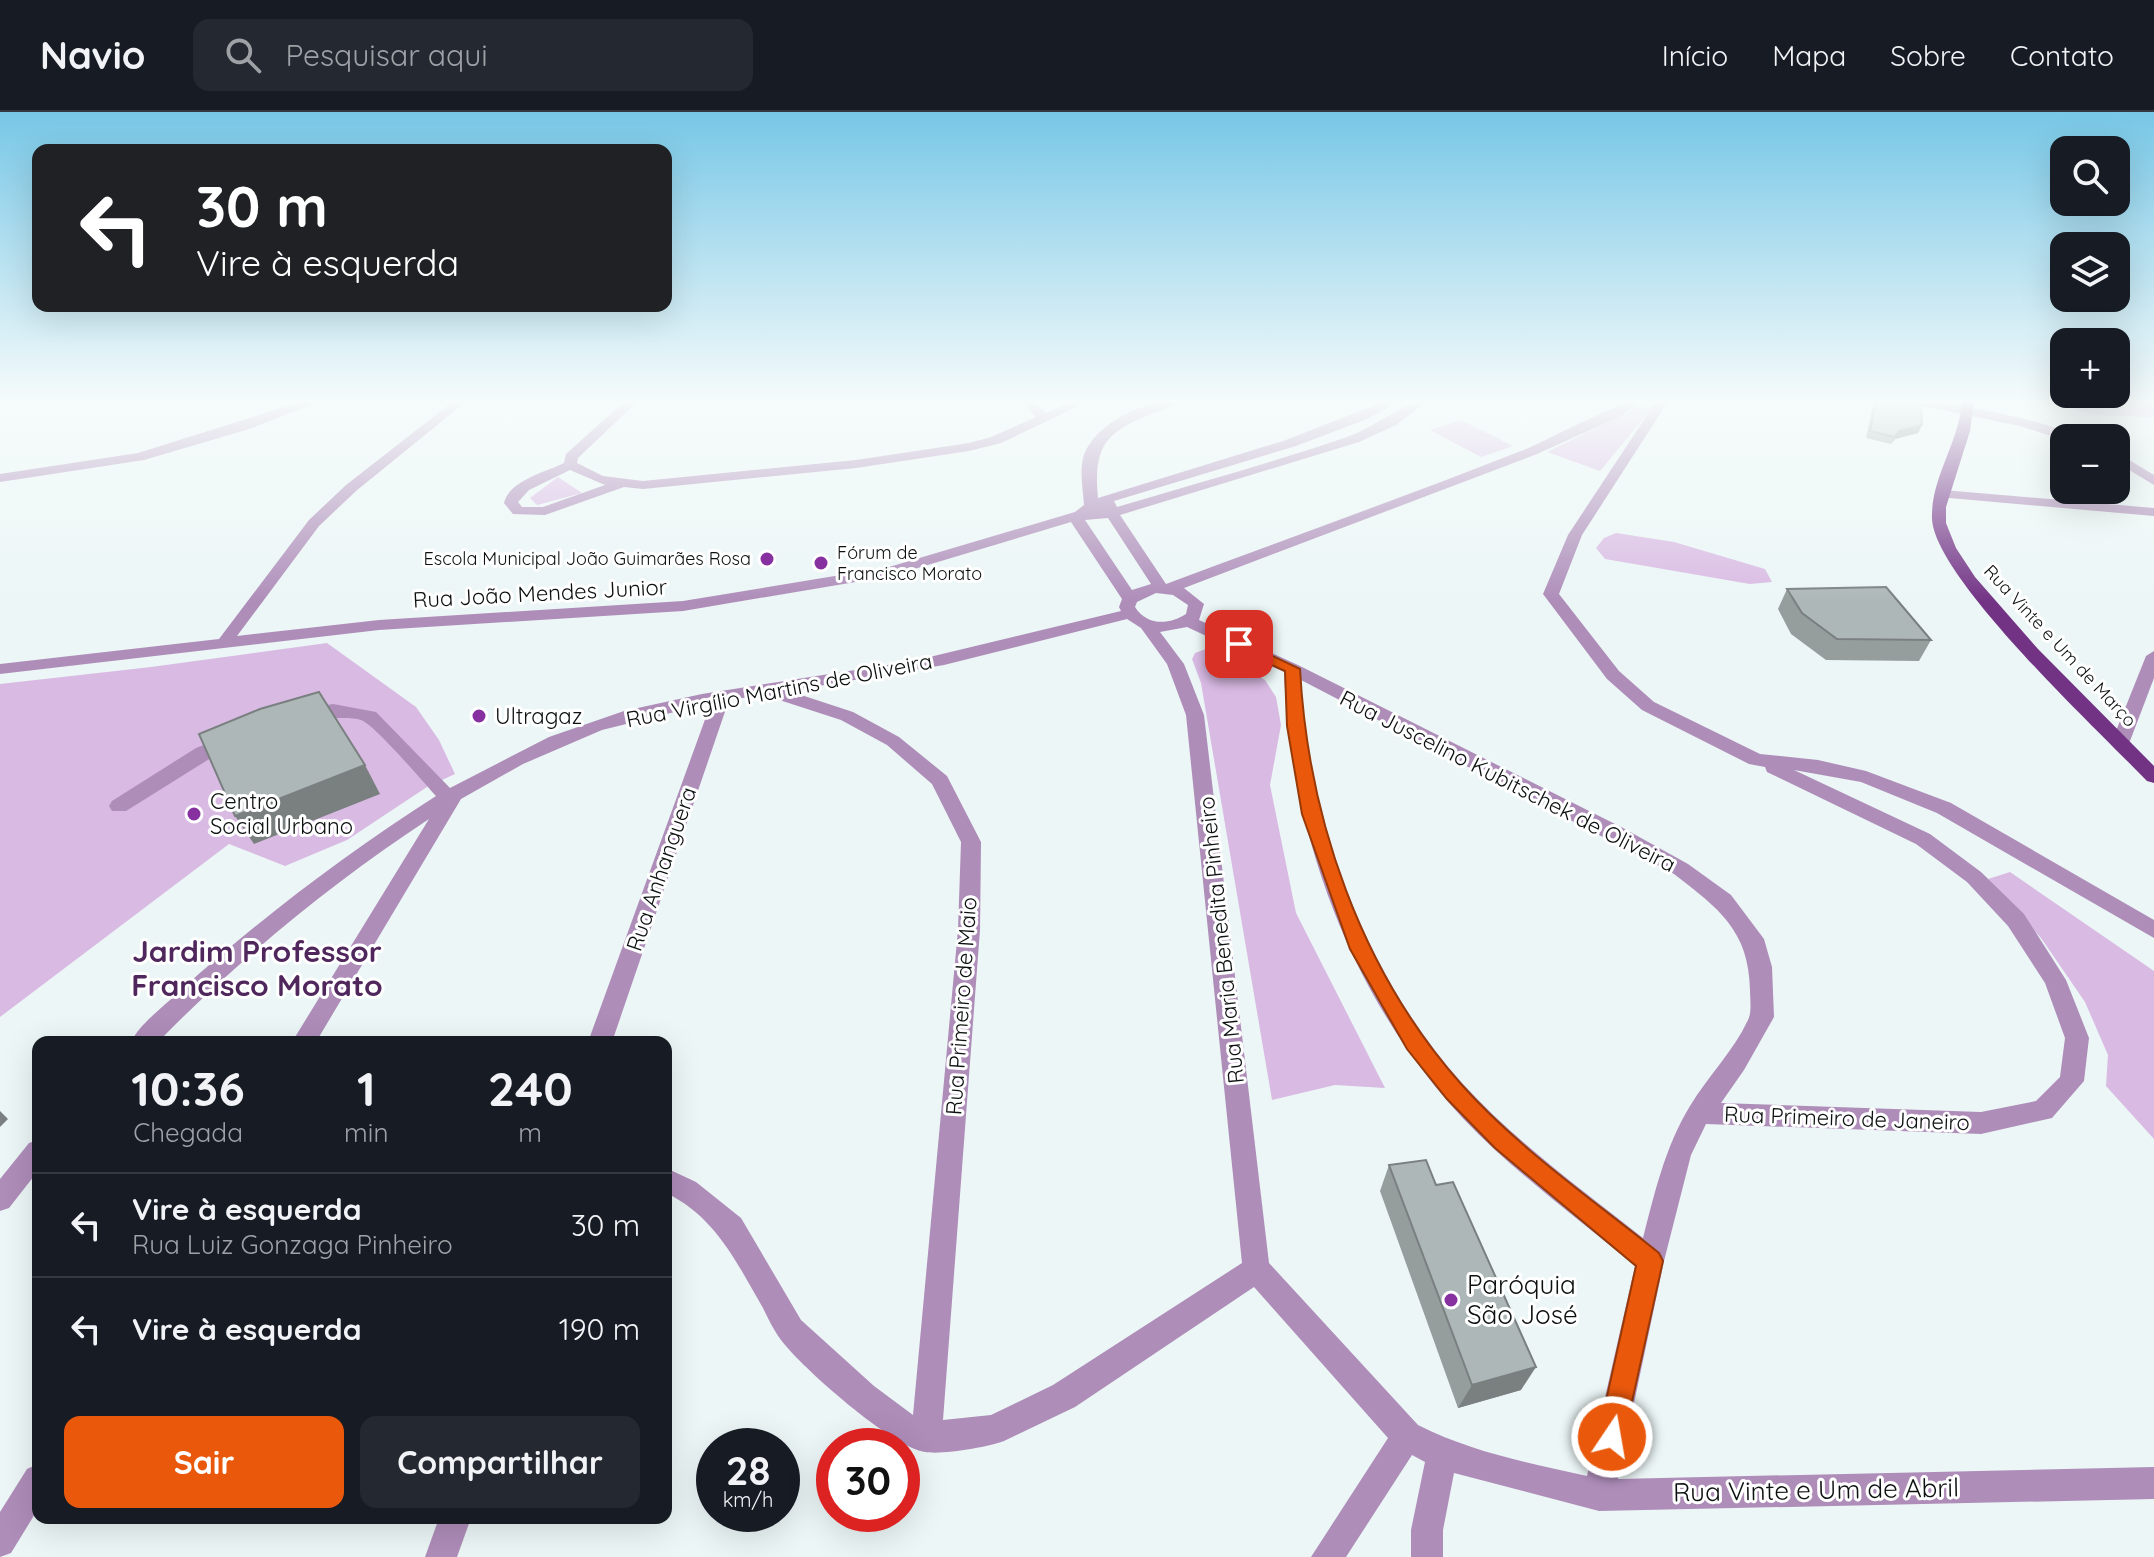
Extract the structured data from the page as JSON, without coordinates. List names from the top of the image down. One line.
{"streets":{"main road":["Rua Vinte e Um de Março"],"street":["Rua João Mendes Junior","Rua Virgílio Martins de Oliveira","Rua Juscelino Kubitschek de Oliveira","Rua Anhanguera","Rua Maria Benedita Pinheiro","Rua Primeiro de Maio","Rua Primeiro de Janeiro","Rua Vinte e Um de Abril"]},"crossings":[["Rua João Mendes Junior","Rua Maria Benedita Pinheiro"],["Rua Virgílio Martins de Oliveira","Rua Anhanguera"],["Rua Virgílio Martins de Oliveira","Rua Maria Benedita Pinheiro"],["Rua Virgílio Martins de Oliveira","Rua Primeiro de Maio"],["Rua Juscelino Kubitschek de Oliveira","Rua Primeiro de Janeiro"],["Rua Juscelino Kubitschek de Oliveira","Rua Vinte e Um de Abril"],["Rua Maria Benedita Pinheiro","Rua Vinte e Um de Abril"]],"districts":["Jardim Professor Francisco Morato"],"places":["Escola Municipal João Guimarães Rosa","Fórum de Francisco Morato","Ultragaz","Centro Social Urbano","Paróquia São José"],"page":{"header":"Navio","search":"Pesquisar aqui","nav":["Início","Mapa","Sobre","Contato"],"map_buttons":["+","−"],"turn":["30 m","Vire à esquerda"],"eta":["10:36","Chegada","1","min","240","m"],"list":[{"name":"Vire à esquerda","note":"Rua Luiz Gonzaga Pinheiro","value":"30 m"},{"name":"Vire à esquerda","value":"190 m"}],"buttons":["Sair","Compartilhar"],"speed":"28 km/h","limit":"30"}}
